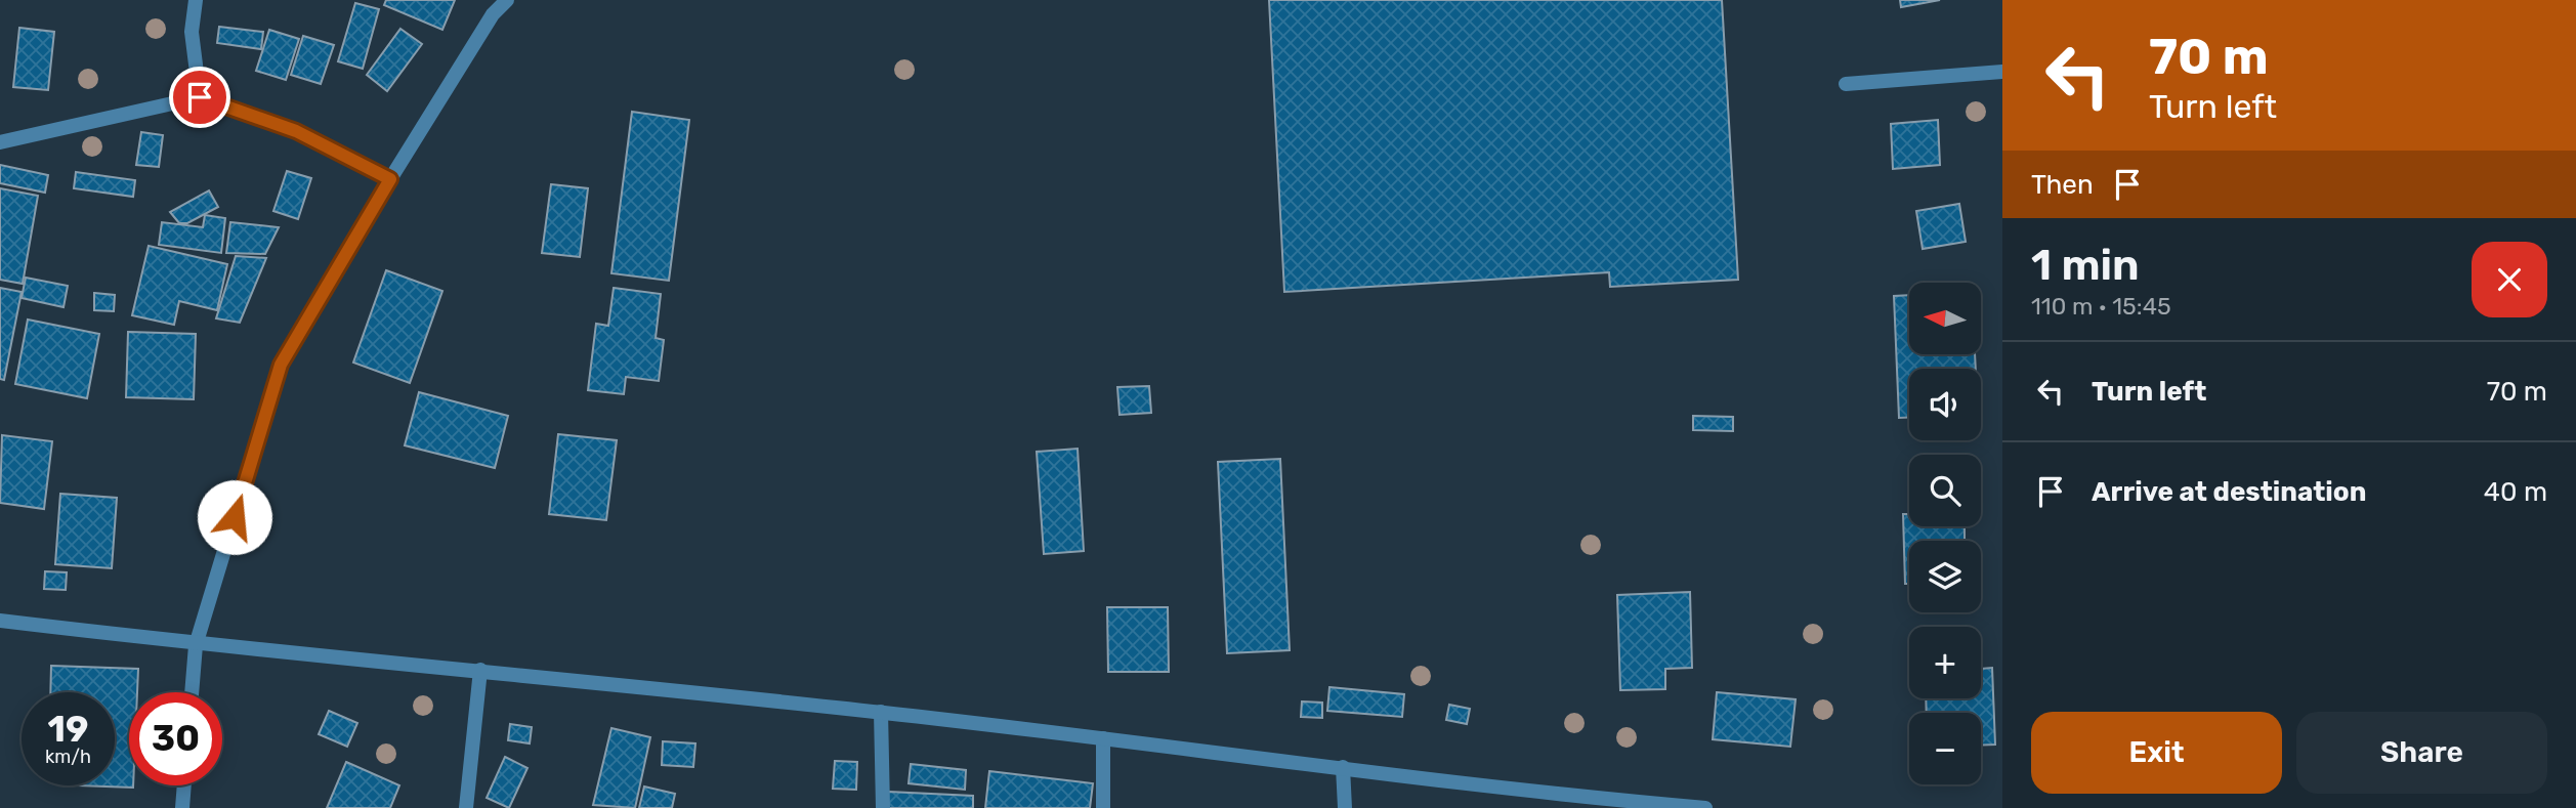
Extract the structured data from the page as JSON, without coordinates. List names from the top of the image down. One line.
{"north":"left","page":{"turn":["70 m","Turn left"],"then":"Then","heading":["1 min","110 m · 15:45"],"map_buttons":["+","−"],"list":[{"name":"Turn left","value":"70 m"},{"name":"Arrive at destination","value":"40 m"}],"speed":"19 km/h","limit":"30","buttons":["Exit","Share"]}}
